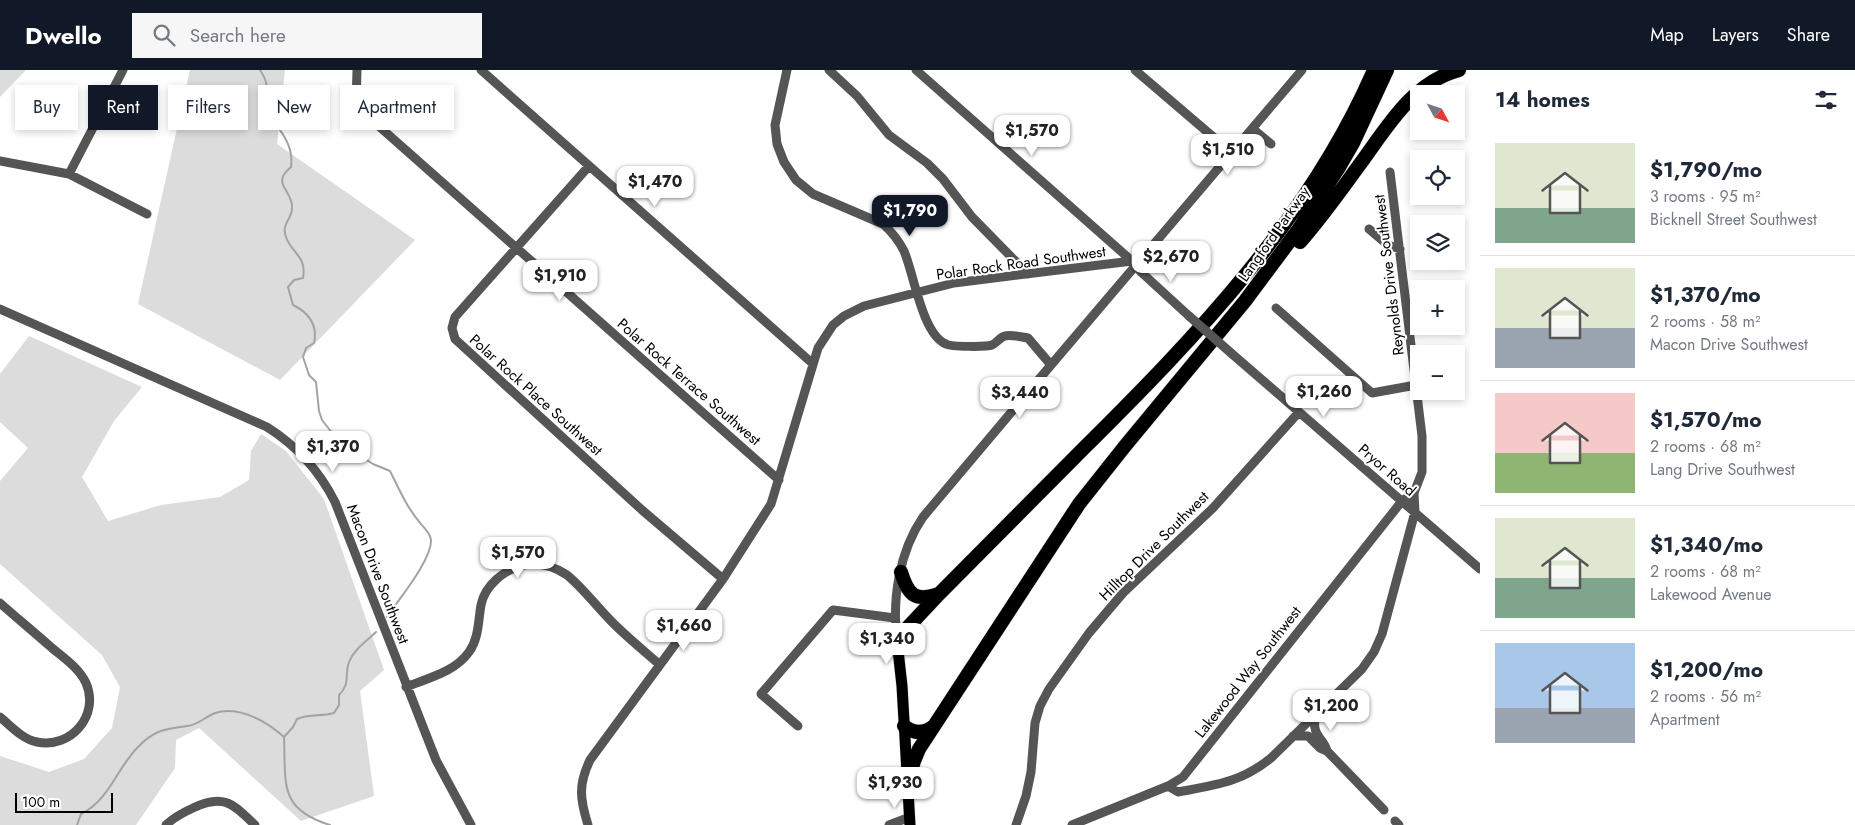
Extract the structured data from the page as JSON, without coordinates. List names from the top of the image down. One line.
{"streets":{"highway":["Langford Parkway"],"street":["Polar Rock Road Southwest","Reynolds Drive Southwest","Polar Rock Terrace Southwest","Polar Rock Place Southwest","Pryor Road","Hilltop Drive Southwest","Macon Drive Southwest","Lakewood Way Southwest"]},"crossings":[["Polar Rock Road Southwest","Polar Rock Terrace Southwest"],["Polar Rock Road Southwest","Polar Rock Place Southwest"],["Polar Rock Road Southwest","Pryor Road"],["Reynolds Drive Southwest","Lakewood Way Southwest"],["Polar Rock Terrace Southwest","Polar Rock Place Southwest"],["Pryor Road","Hilltop Drive Southwest"],["Pryor Road","Lakewood Way Southwest"]],"scale_bar":"100 m","north":"bottom right","page":{"header":"Dwello","search":"Search here","nav":["Map","Layers","Share"],"heading":"14 homes","map_buttons":["+","−"],"chip":["Buy","Rent","Filters","New","Apartment"],"price":["$1,570","$1,510","$1,470","$1,790","$2,670","$1,910","$1,260","$3,440","$1,370","$1,570","$1,660","$1,340","$1,200","$1,930"],"list":[{"name":"$1,790/mo","note":"3 rooms · 95 m² · Bicknell Street Southwest"},{"name":"$1,370/mo","note":"2 rooms · 58 m² · Macon Drive Southwest"},{"name":"$1,570/mo","note":"2 rooms · 68 m² · Lang Drive Southwest"},{"name":"$1,340/mo","note":"2 rooms · 68 m² · Lakewood Avenue"},{"name":"$1,200/mo","note":"2 rooms · 56 m² · Apartment"}],"scale":"100 m"}}
